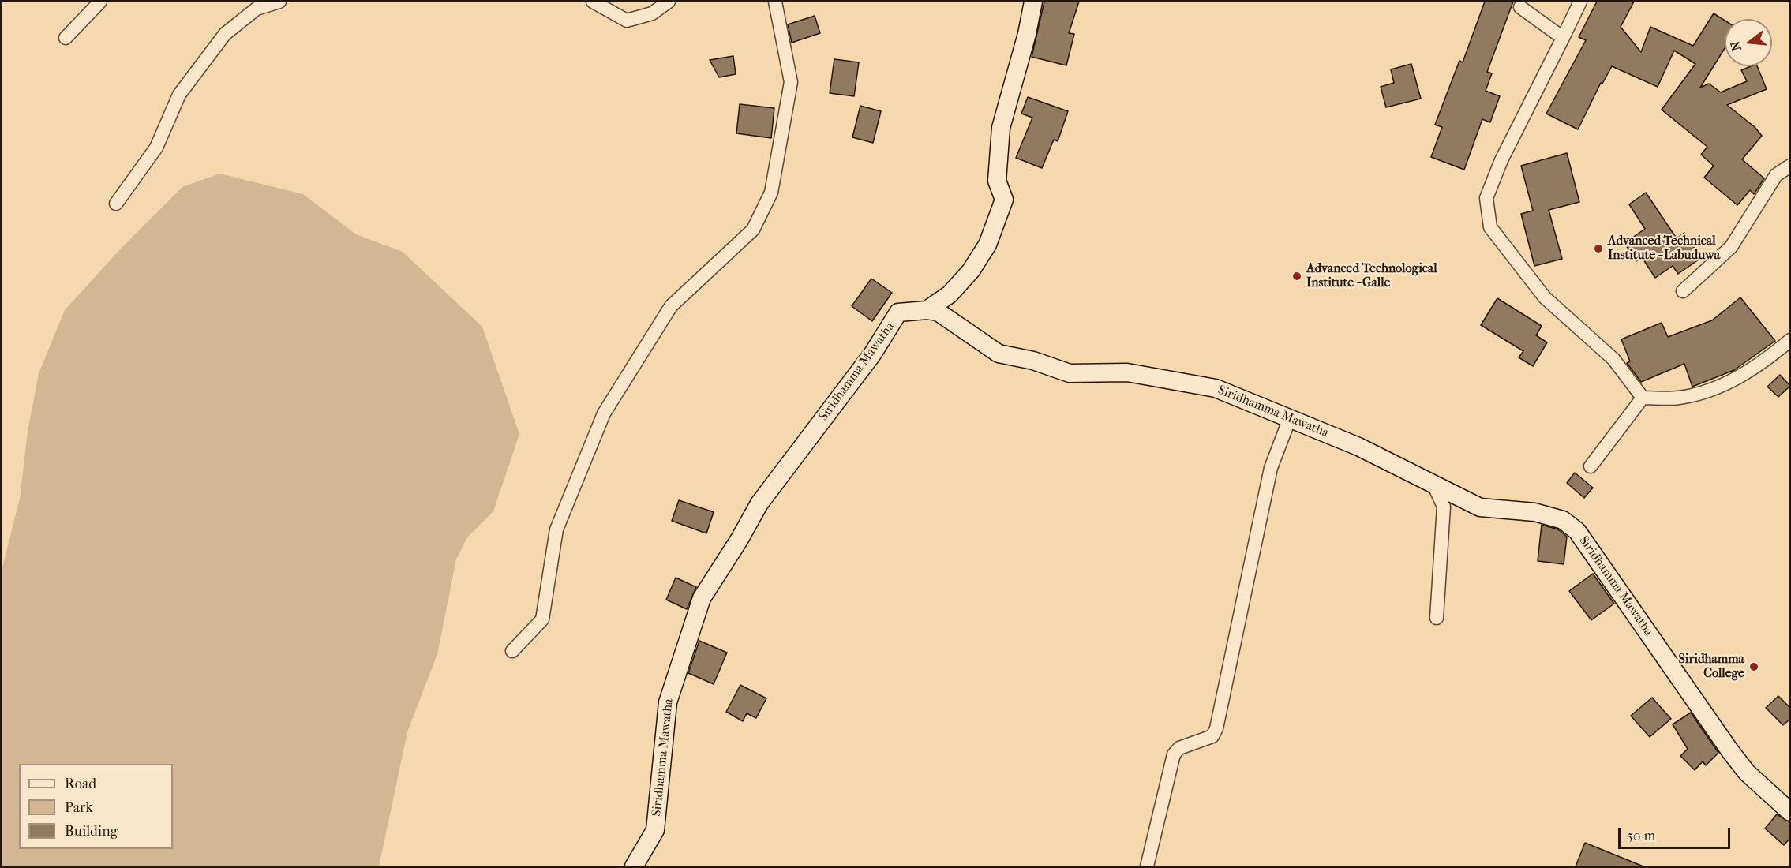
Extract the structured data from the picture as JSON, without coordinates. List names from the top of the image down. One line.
{"streets":{"street":["Siridhamma Mawatha"]},"places":["Advanced Technical Institute - Labuduwa","Advanced Technological Institute - Galle","Siridhamma College"],"legend":["Road","Park","Building"],"scale_bar":"50 m","north":"left"}
